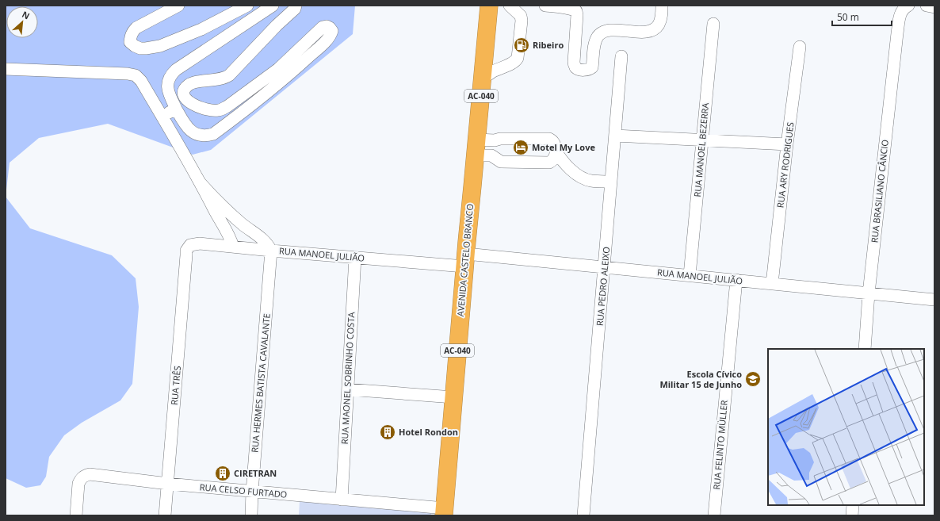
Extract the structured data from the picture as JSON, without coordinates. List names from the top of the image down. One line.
{"streets":{"highway":["AC-040","AVENIDA CASTELO BRANCO"],"street":["RUA MANOEL BEZERRA","RUA ARY RODRIGUES","RUA BRASILIANO CÂNCIO","RUA MANOEL JULIÃO","RUA PEDRO ALEIXO","RUA MAONEL SOBRINHO COSTA","RUA HERMES BATISTA CAVALANTE","RUA TRÊS","RUA FELINTO MÜLLER","RUA CELSO FURTADO"]},"crossings":[["RUA MANOEL BEZERRA","RUA MANOEL JULIÃO"],["RUA ARY RODRIGUES","RUA MANOEL JULIÃO"],["RUA BRASILIANO CÂNCIO","RUA MANOEL JULIÃO"],["RUA MANOEL JULIÃO","AVENIDA CASTELO BRANCO"],["RUA MANOEL JULIÃO","RUA PEDRO ALEIXO"],["RUA MANOEL JULIÃO","RUA MAONEL SOBRINHO COSTA"],["RUA MANOEL JULIÃO","RUA HERMES BATISTA CAVALANTE"],["RUA MANOEL JULIÃO","RUA TRÊS"],["RUA MANOEL JULIÃO","RUA FELINTO MÜLLER"],["AVENIDA CASTELO BRANCO","RUA CELSO FURTADO"],["RUA MAONEL SOBRINHO COSTA","RUA CELSO FURTADO"],["RUA HERMES BATISTA CAVALANTE","RUA CELSO FURTADO"],["RUA TRÊS","RUA CELSO FURTADO"]],"places":{"fuel station":["Ribeiro"],"hotel":["Motel My Love"],"school or university":["Escola Cívico Militar 15 de Junho"],"building":["Hotel Rondon","CIRETRAN"]},"scale_bar":"50 m","north":"top right"}
